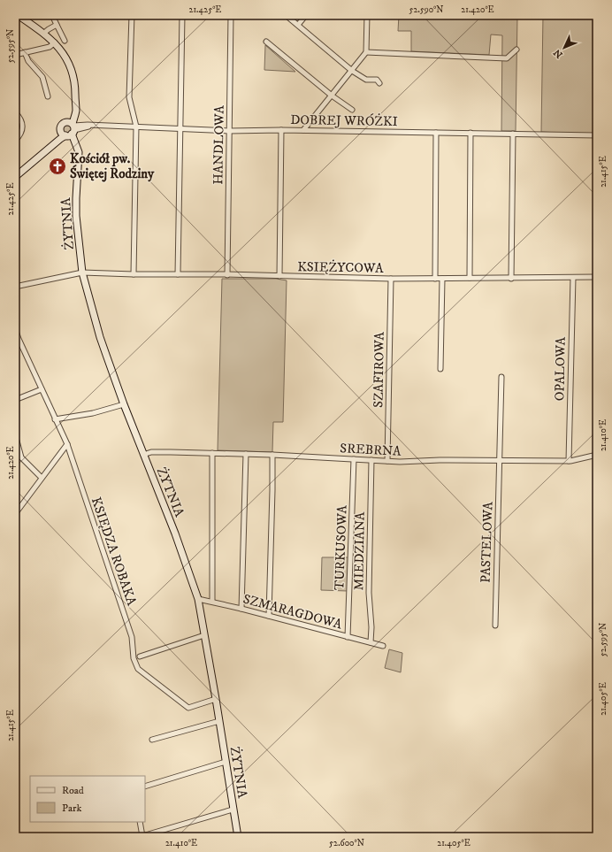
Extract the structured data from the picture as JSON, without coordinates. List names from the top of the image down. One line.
{"streets":{"street":["DOBREJ WRÓŻKI","HANDLOWA","ŻYTNIA","KSIĘŻYCOWA","OPALOWA","SZAFIROWA","SREBRNA","PASTELOWA","TURKUSOWA","KSIĘDZA ROBAKA","MIEDZIANA","SZMARAGDOWA"]},"crossings":[["DOBREJ WRÓŻKI","HANDLOWA"],["DOBREJ WRÓŻKI","ŻYTNIA"],["HANDLOWA","KSIĘŻYCOWA"],["ŻYTNIA","KSIĘŻYCOWA"],["ŻYTNIA","SREBRNA"],["ŻYTNIA","KSIĘDZA ROBAKA"],["ŻYTNIA","SZMARAGDOWA"],["KSIĘŻYCOWA","OPALOWA"],["KSIĘŻYCOWA","SZAFIROWA"],["OPALOWA","SREBRNA"],["SZAFIROWA","SREBRNA"],["SREBRNA","PASTELOWA"],["SREBRNA","TURKUSOWA"],["SREBRNA","MIEDZIANA"],["TURKUSOWA","SZMARAGDOWA"],["MIEDZIANA","SZMARAGDOWA"]],"places":{"church":["Kościół pw. Świętej Rodziny"]},"legend":["Road","Park"],"north":"bottom left","coordinates":["21.425°E","52.590°N","21.420°E","52.595°N","21.415°E","21.410°E","21.405°E","52.600°N"]}
